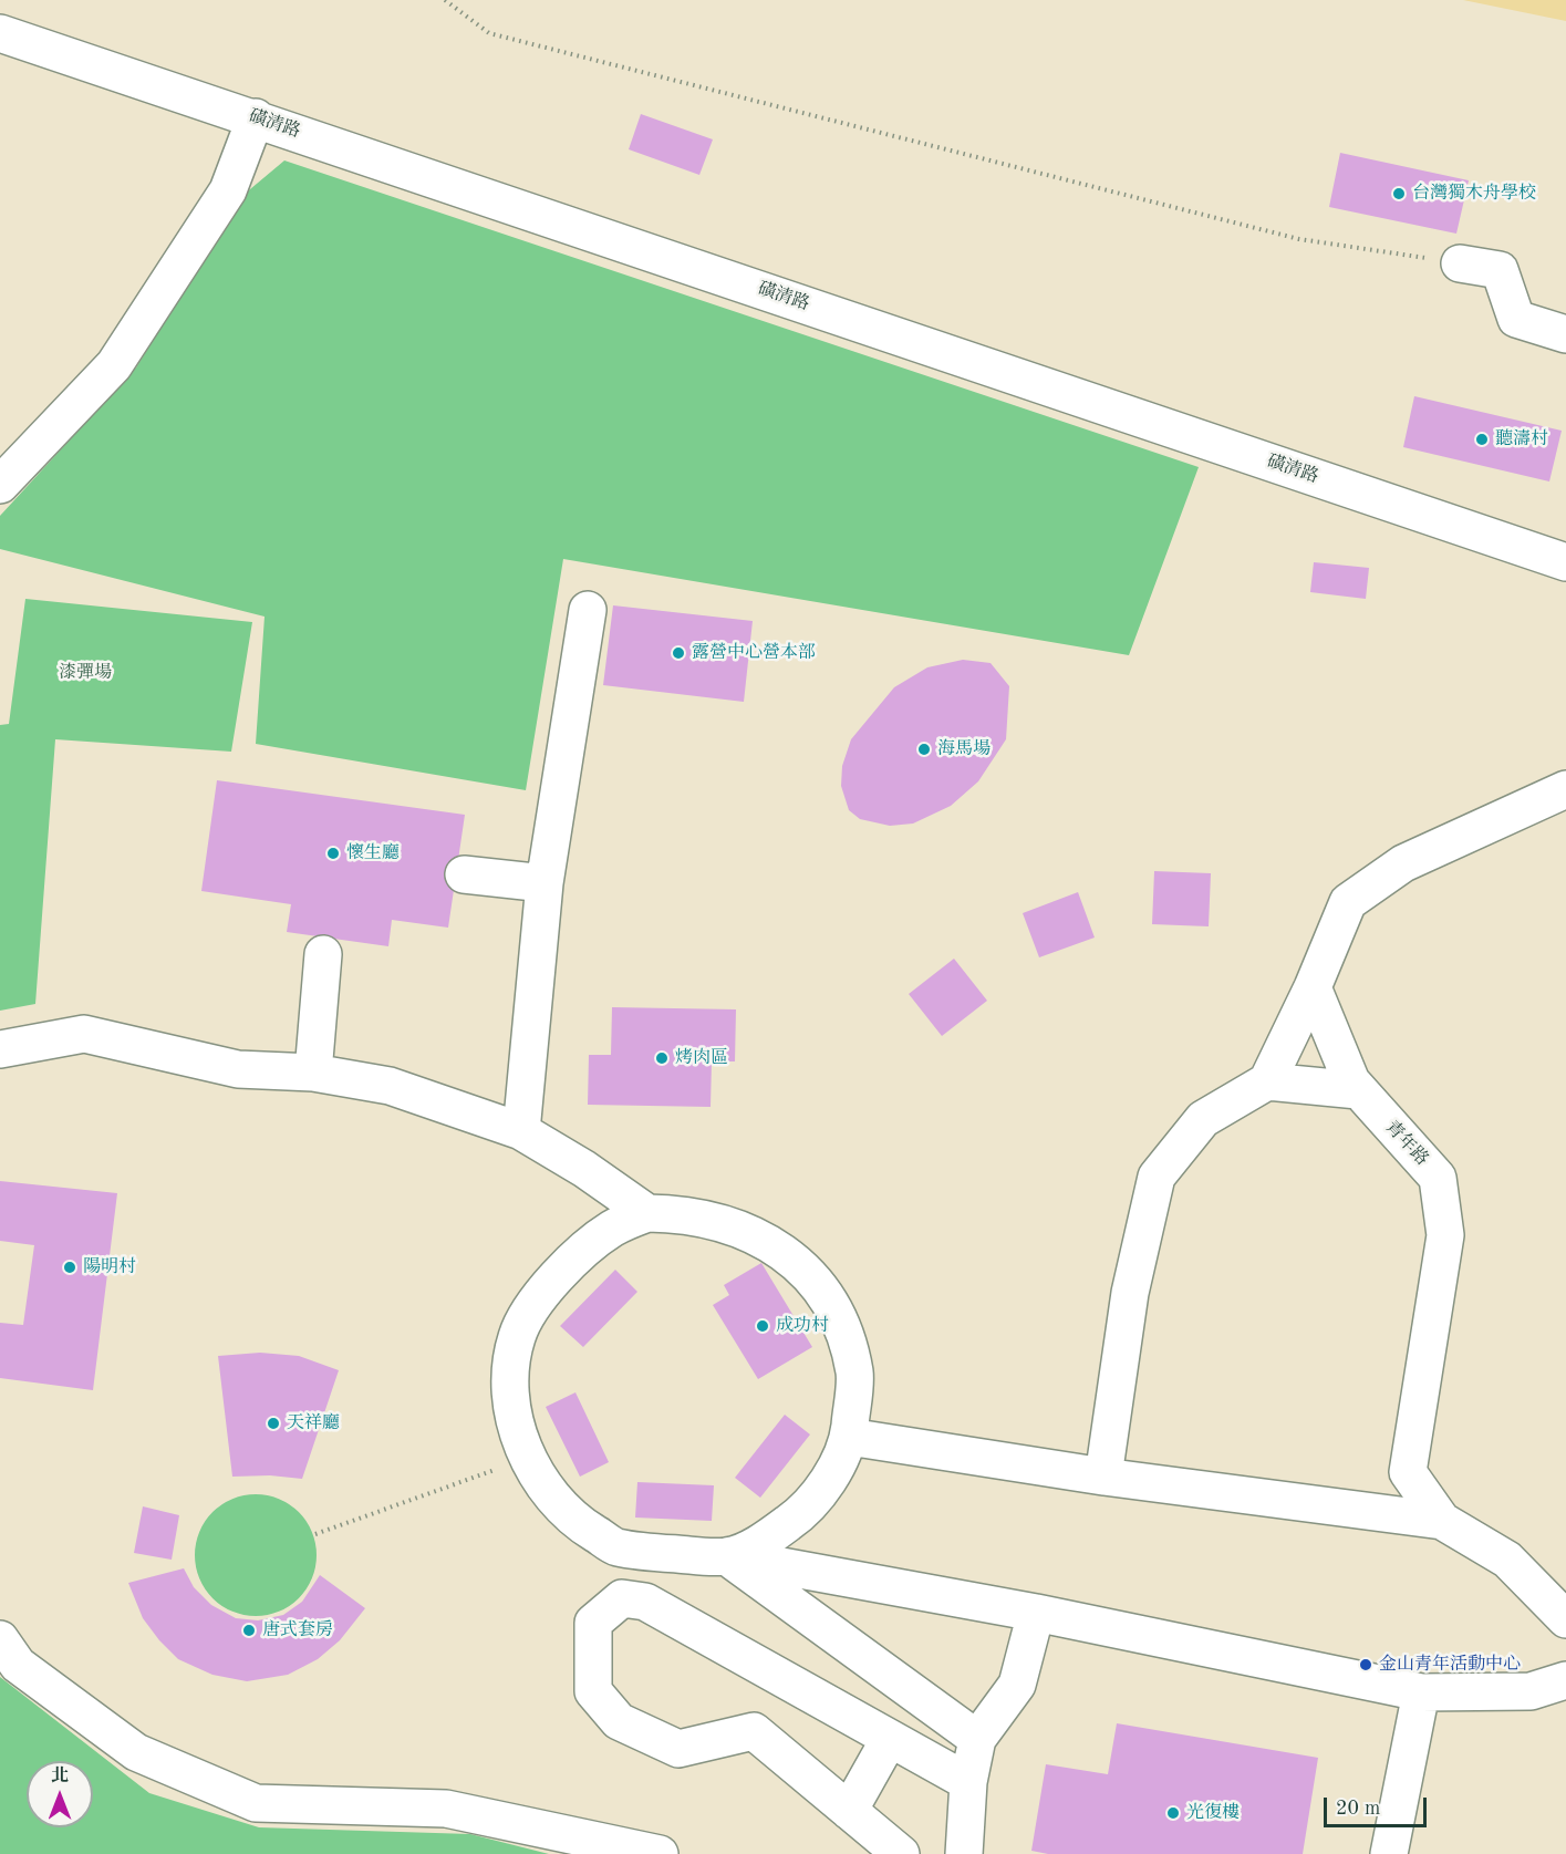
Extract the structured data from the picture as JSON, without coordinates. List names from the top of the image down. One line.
{"streets":{"street":["磺清路","青年路"]},"parks":["漆彈場"],"places":["台灣獨木舟學校","聽濤村","露營中心營本部","海馬場","懷生廳","烤肉區","陽明村","成功村","天祥廳","唐式套房","金山青年活動中心","光復樓"],"scale_bar":"20 m","north":"top"}
